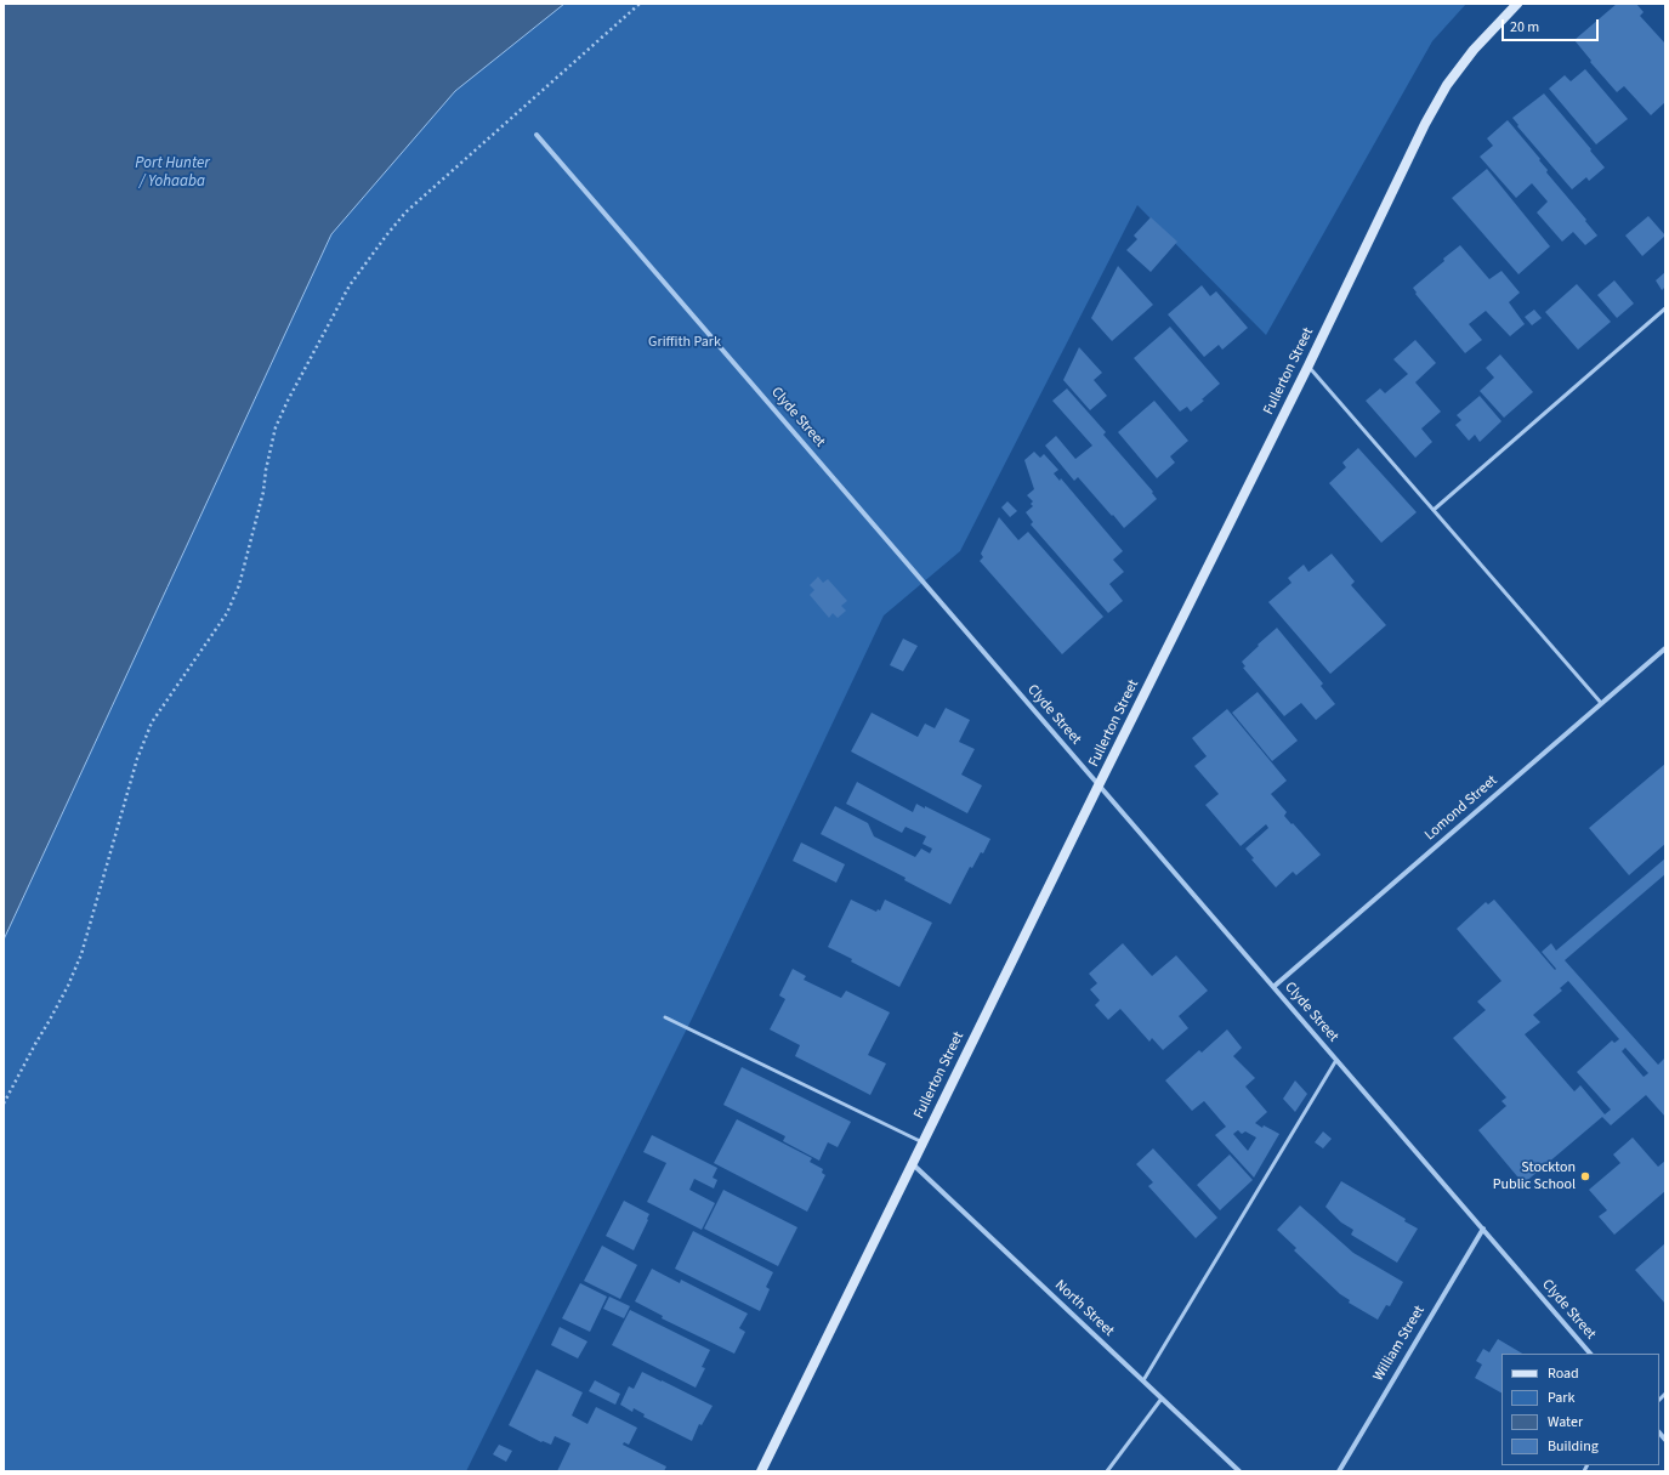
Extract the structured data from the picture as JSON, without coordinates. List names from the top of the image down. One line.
{"streets":{"main road":["Fullerton Street"],"street":["Clyde Street","Lomond Street","North Street","William Street"]},"crossings":[["Fullerton Street","Clyde Street"],["Fullerton Street","North Street"],["Clyde Street","Lomond Street"],["Clyde Street","William Street"]],"water":["Port Hunter / Yohaaba"],"parks":["Griffith Park"],"places":["Stockton Public School"],"legend":["Road","Park","Water","Building"],"scale_bar":"20 m"}
